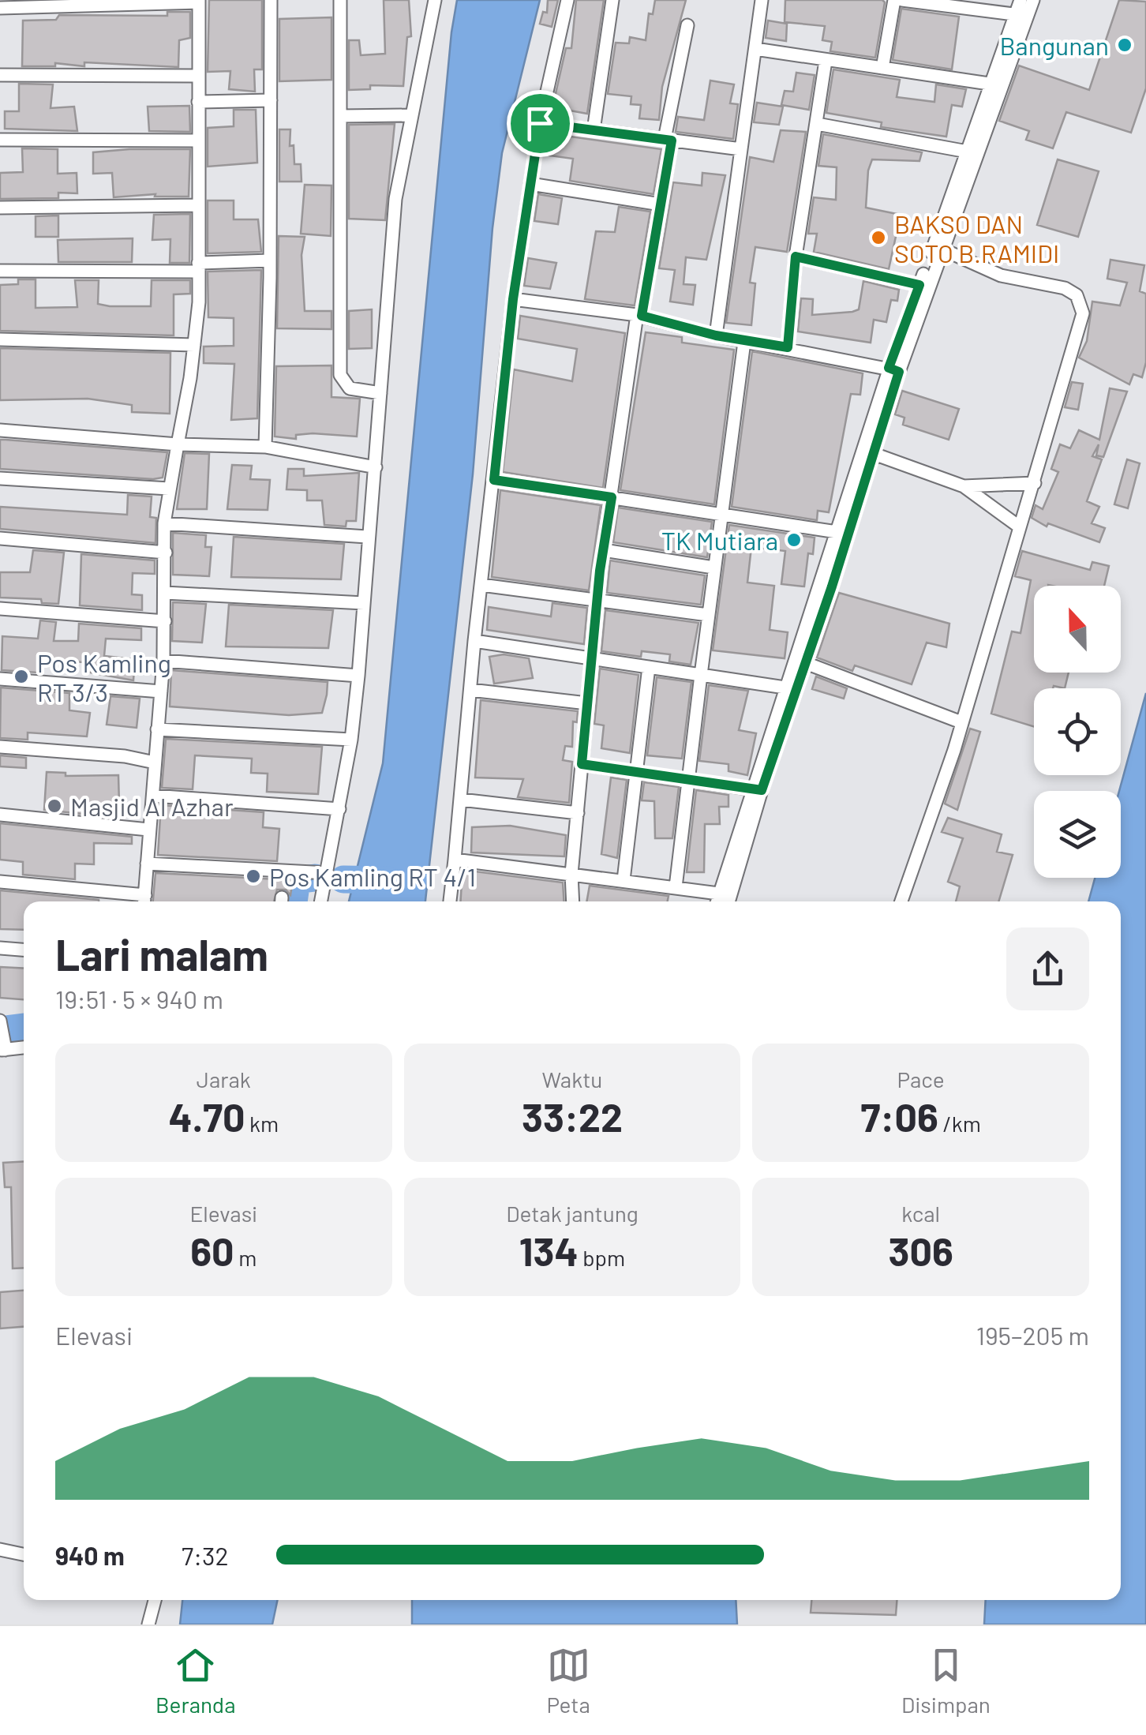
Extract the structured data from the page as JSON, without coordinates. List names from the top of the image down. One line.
{"places":["Bangunan","BAKSO DAN SOTO B.RAMIDI","TK Mutiara","Pos Kamling RT 3/3","Masjid Al Azhar","Pos Kamling RT 4/1"],"north":"top","page":{"heading":["Lari malam","19:51 · 5 × 940 m"],"stats":[["Jarak","4.70 km"],["Waktu","33:22"],["Pace","7:06 /km"],["Elevasi","60 m"],["Detak jantung","134 bpm"],["kcal","306"]],"chart":["Elevasi","195–205 m"],"list":[{"name":"940 m","note":"7:32"}],"tabs":["Beranda","Peta","Disimpan"]}}
